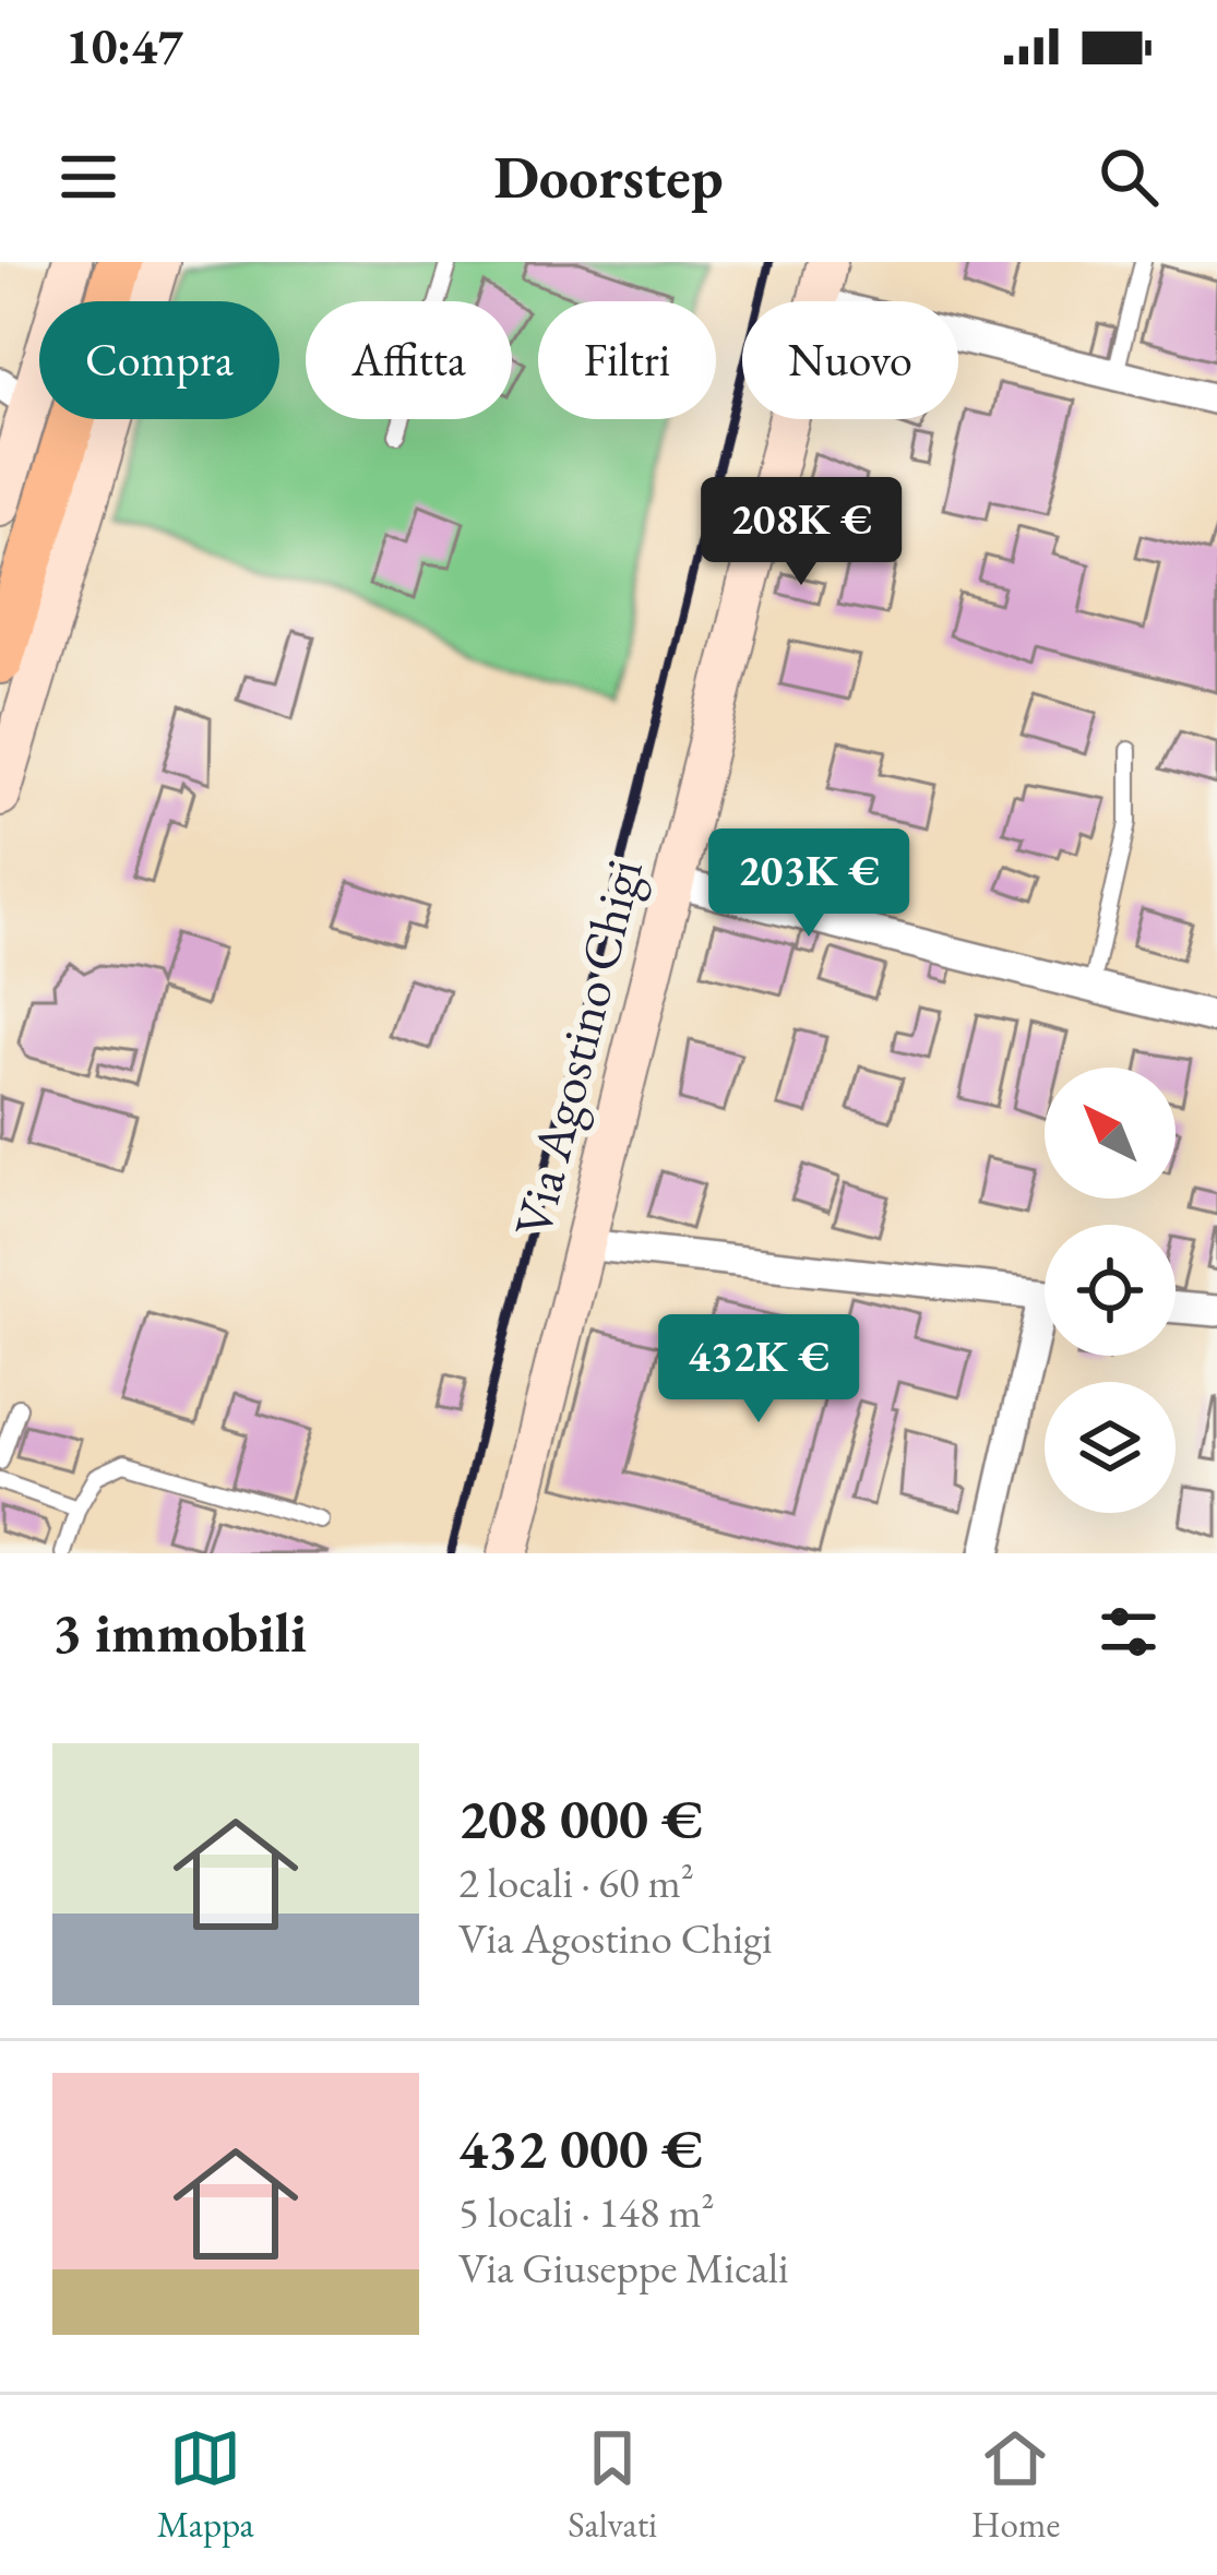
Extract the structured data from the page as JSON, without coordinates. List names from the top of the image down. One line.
{"streets":{"street":["Via Agostino Chigi"]},"north":"top left","page":{"status":"10:47","header":"Doorstep","chip":["Compra","Affitta","Filtri","Nuovo"],"price":["208K €","203K €","432K €"],"heading":"3 immobili","list":[{"name":"208 000 €","note":"2 locali · 60 m² · Via Agostino Chigi"},{"name":"432 000 €","note":"5 locali · 148 m² · Via Giuseppe Micali"}],"tabs":["Mappa","Salvati","Home"]}}
